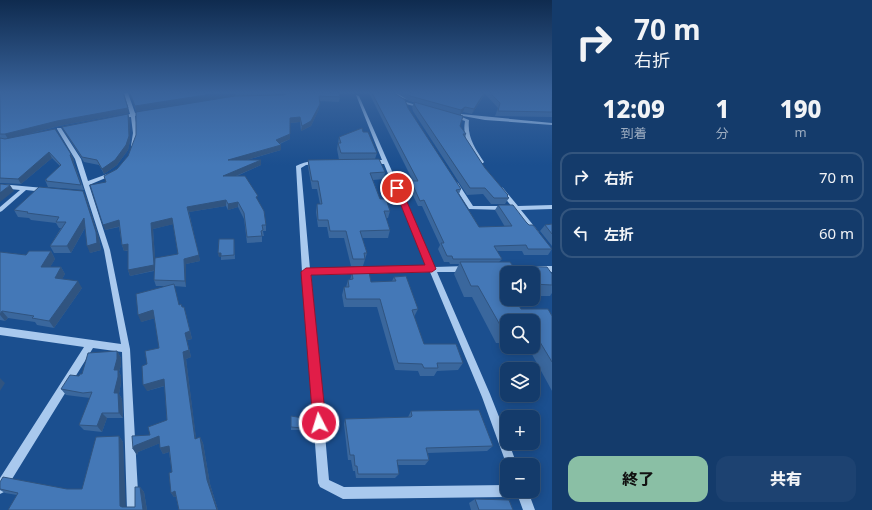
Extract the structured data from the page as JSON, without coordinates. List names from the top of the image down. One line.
{"page":{"turn":["70 m","右折"],"eta":["12:09","到着","1","分","190","m"],"list":[{"name":"右折","value":"70 m"},{"name":"左折","value":"60 m"}],"map_buttons":["+","−"],"buttons":["終了","共有"]}}
